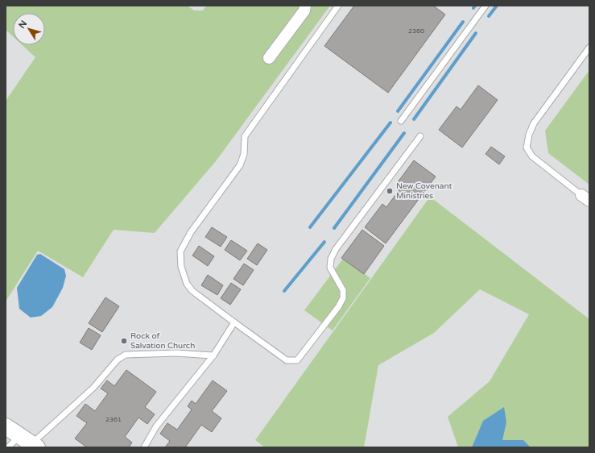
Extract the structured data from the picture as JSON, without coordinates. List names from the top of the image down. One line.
{"places":["New Covenant Ministries","Rock of Salvation Church"],"house_numbers":["2360","2361"],"north":"top left"}
